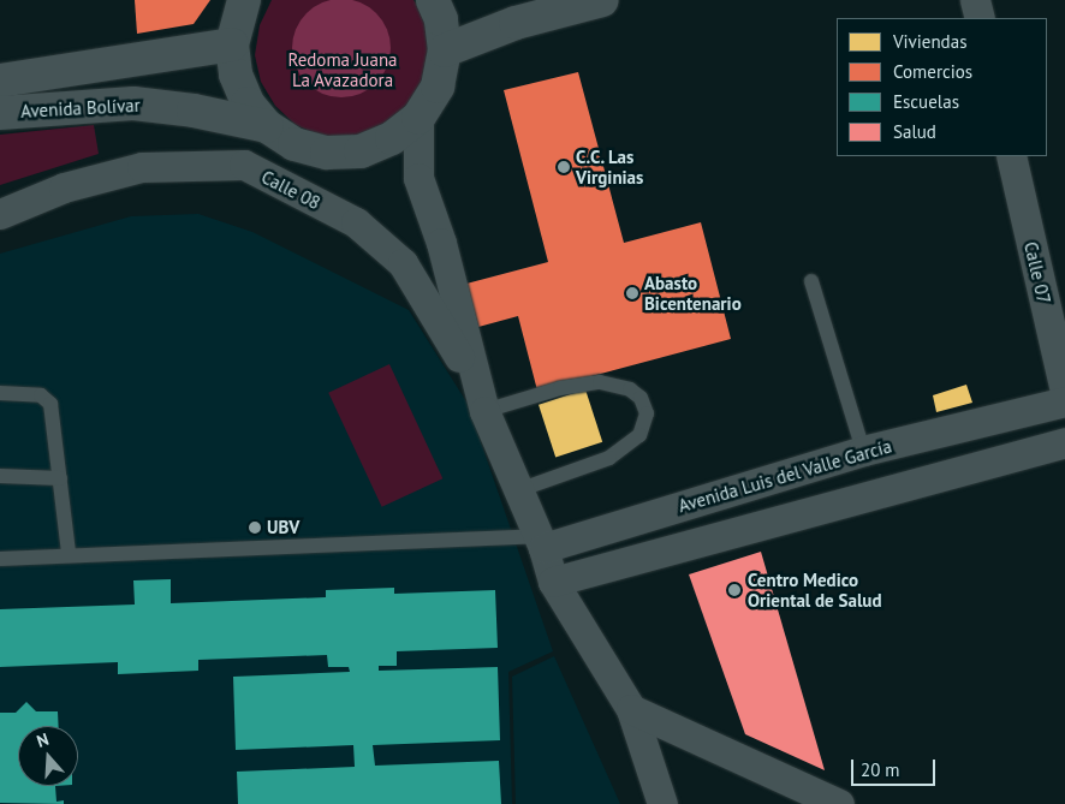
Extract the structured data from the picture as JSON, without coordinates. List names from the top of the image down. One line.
{"streets":{"street":["Avenida Bolívar","Calle 08","Calle 07","Avenida Luis del Valle García"]},"parks":["Redoma Juana La Avazadora"],"places":["C.C. Las Virginias","Abasto Bicentenario","UBV","Centro Medico Oriental de Salud"],"legend":["Viviendas","Comercios","Escuelas","Salud"],"scale_bar":"20 m","north":"top"}
